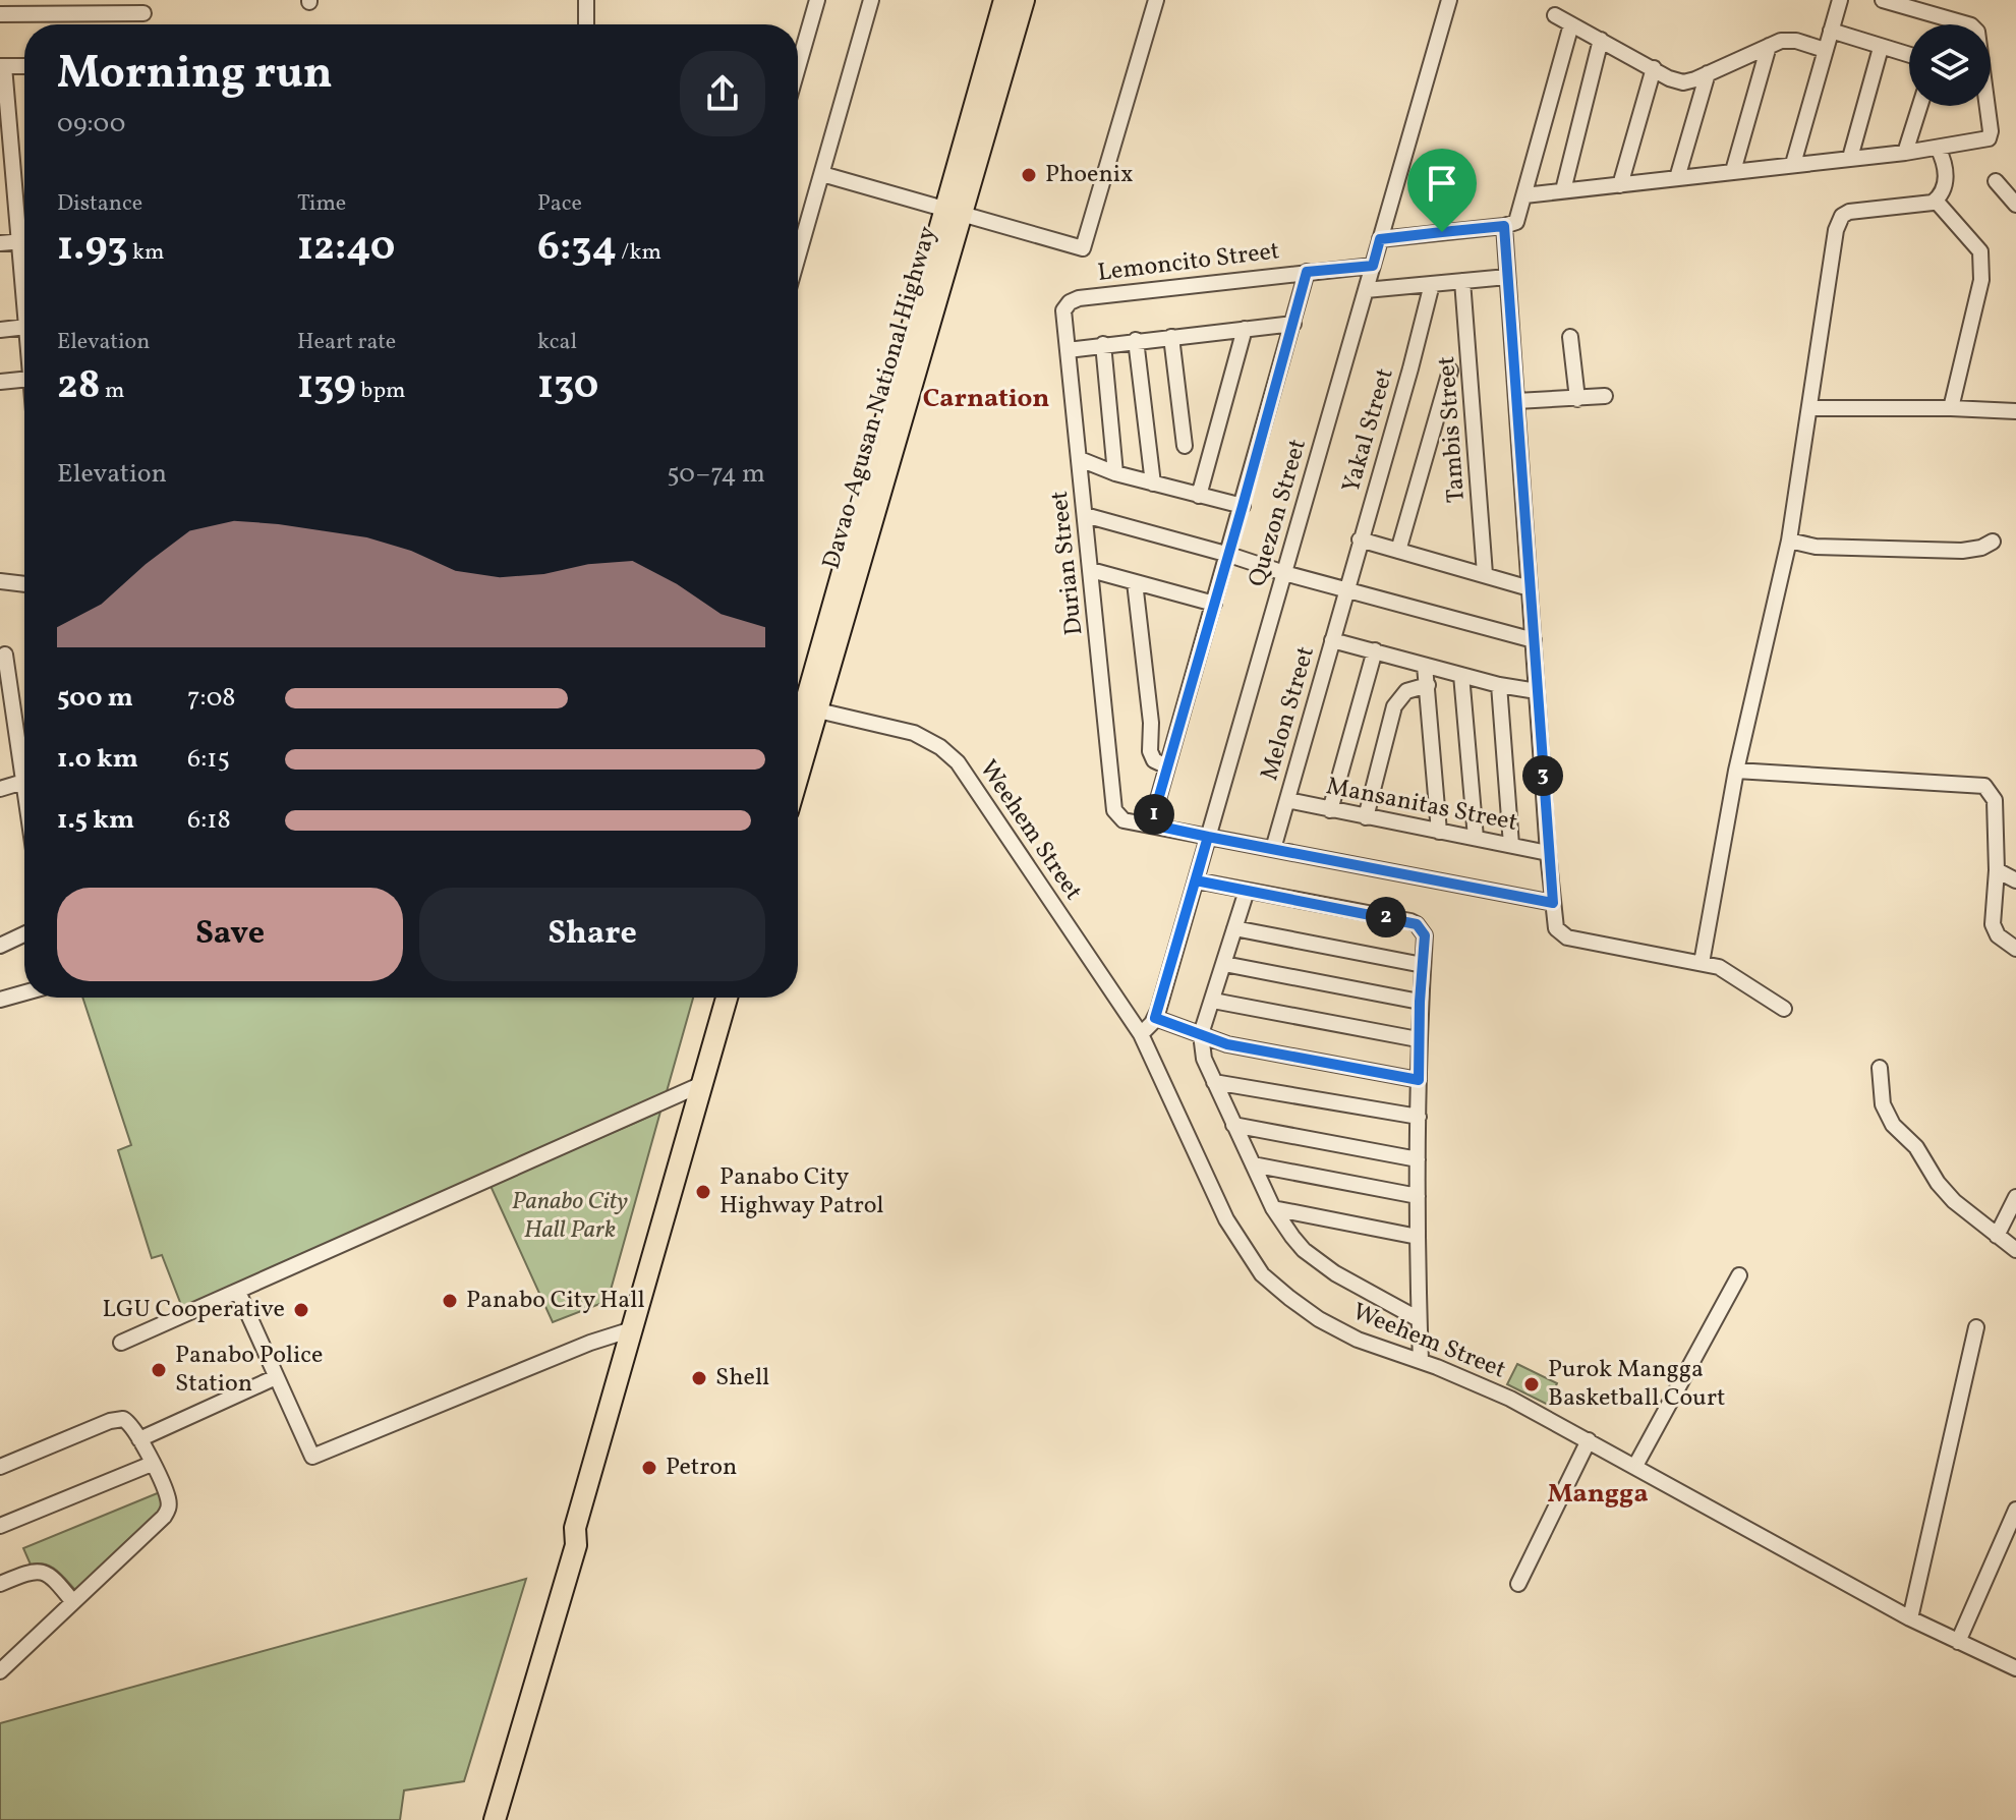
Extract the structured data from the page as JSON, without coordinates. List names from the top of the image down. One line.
{"streets":{"highway":["Davao-Agusan National Highway"],"street":["Lemoncito Street","Tambis Street","Yakal Street","Quezon Street","Durian Street","Melon Street","Mansanitas Street","Weehem Street"]},"crossings":[["Lemoncito Street","Quezon Street"],["Lemoncito Street","Durian Street"],["Davao-Agusan National Highway","Weehem Street"],["Yakal Street","Melon Street"],["Quezon Street","Weehem Street"],["Melon Street","Mansanitas Street"]],"districts":["Carnation","Mangga"],"parks":["Panabo City Hall Park"],"places":["Phoenix","Panabo City Highway Patrol","Panabo City Hall","LGU Cooperative","Panabo Police Station","Shell","Purok Mangga Basketball Court","Petron"],"page":{"heading":["Morning run","09:00"],"stats":[["Distance","1.93 km"],["Time","12:40"],["Pace","6:34 /km"],["Elevation","28 m"],["Heart rate","139 bpm"],["kcal","130"]],"chart":["Elevation","50–74 m"],"list":[{"name":"500 m","note":"7:08"},{"name":"1.0 km","note":"6:15"},{"name":"1.5 km","note":"6:18"}],"pins":["3","1","2"],"buttons":["Save","Share"]}}
